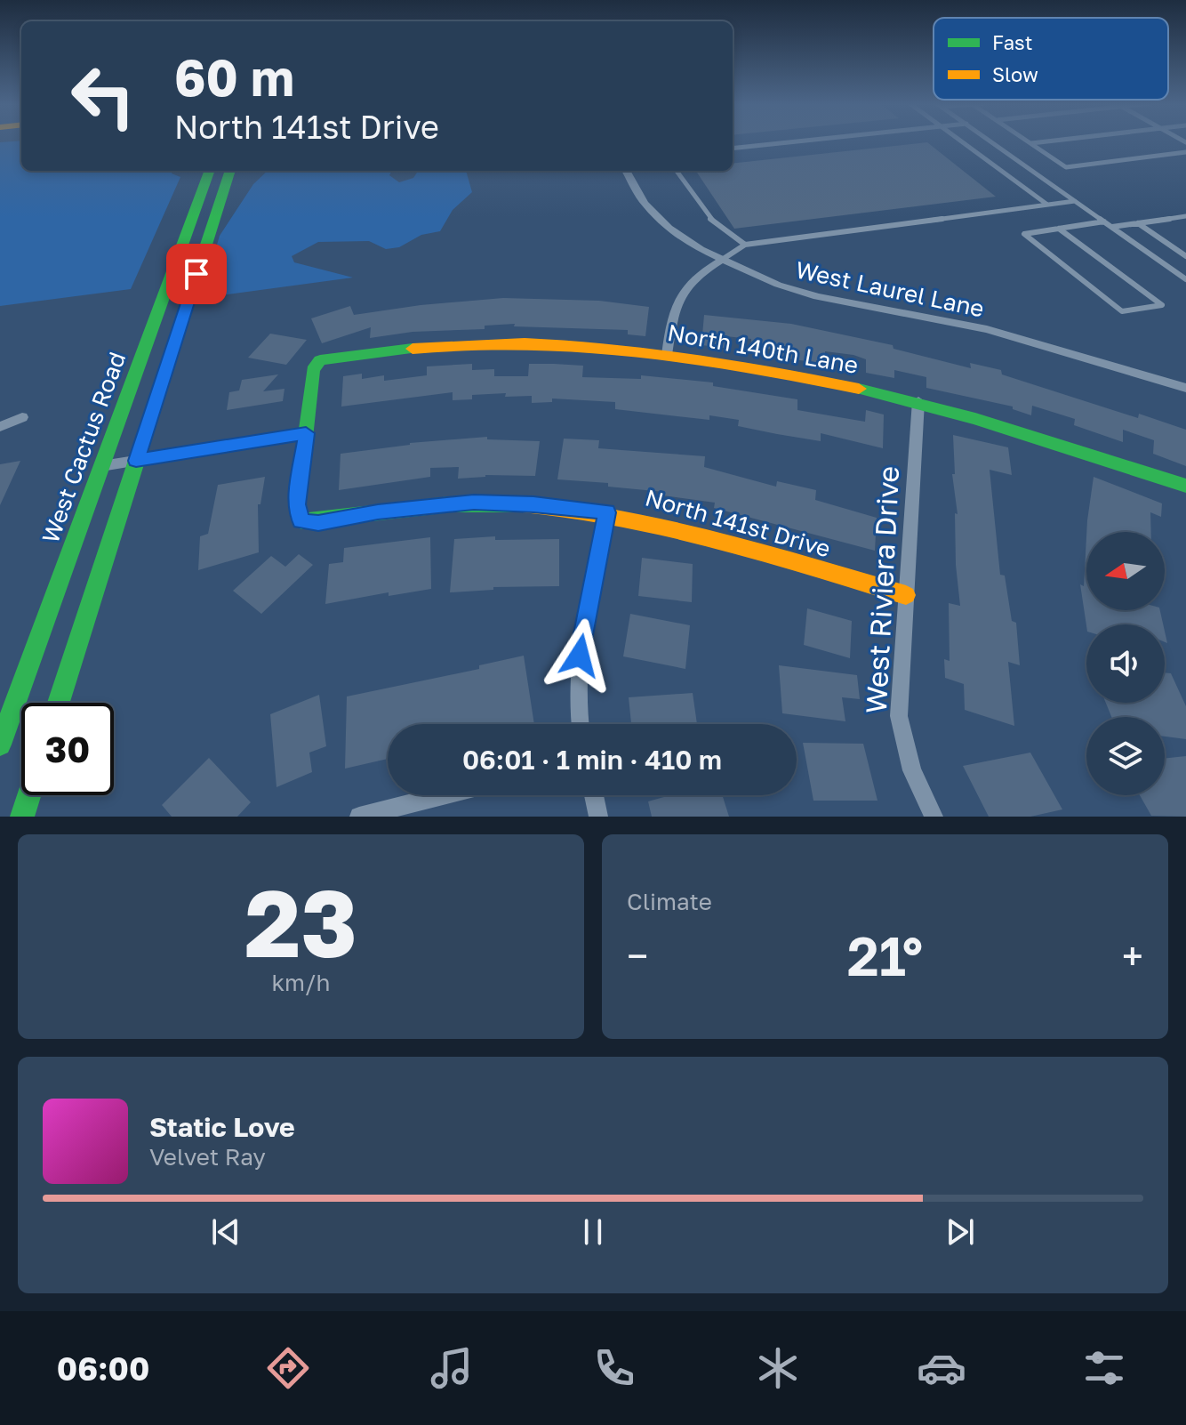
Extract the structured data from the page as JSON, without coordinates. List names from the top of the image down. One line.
{"streets":{"main road":["North 140th Lane","West Cactus Road","North 141st Drive"],"street":["West Laurel Lane","West Riviera Drive"]},"crossings":[["North 140th Lane","North 141st Drive"],["North 140th Lane","West Riviera Drive"],["North 141st Drive","West Riviera Drive"]],"legend":["Fast","Slow"],"north":"left","page":{"turn":["60 m","North 141st Drive"],"limit":"30","trip":"06:01 · 1 min · 410 m","tile":[["23","km/h"],"Climate"],"heat":["−","21°","+"],"song":["Static Love","Velvet Ray"],"tabs":"06:00"}}
